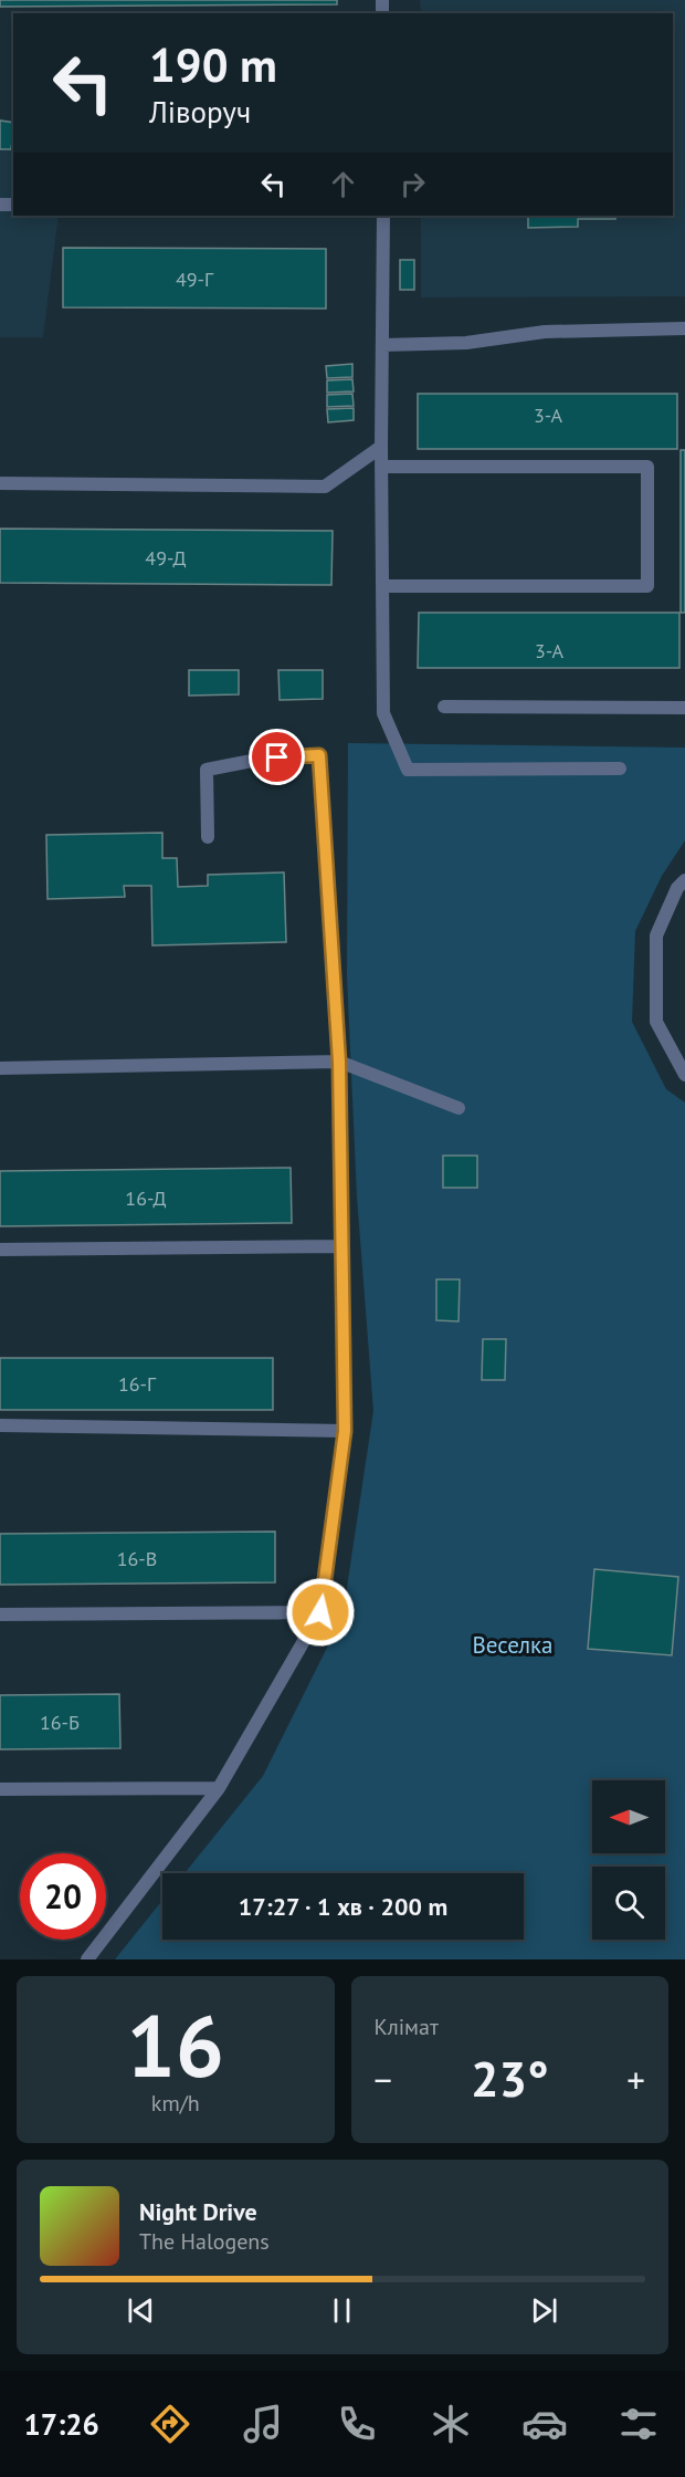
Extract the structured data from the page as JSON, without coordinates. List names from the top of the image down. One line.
{"parks":["Веселка"],"house_numbers":["49-Г","3-А","49-Д","3-А","16-Д","16-Г","16-В","16-Б"],"north":"left","page":{"turn":["190 m","Ліворуч"],"limit":"20","trip":"17:27 · 1 хв · 200 m","tile":[["16","km/h"],"Клімат"],"heat":["−","23°","+"],"song":["Night Drive","The Halogens"],"tabs":"17:26"}}
